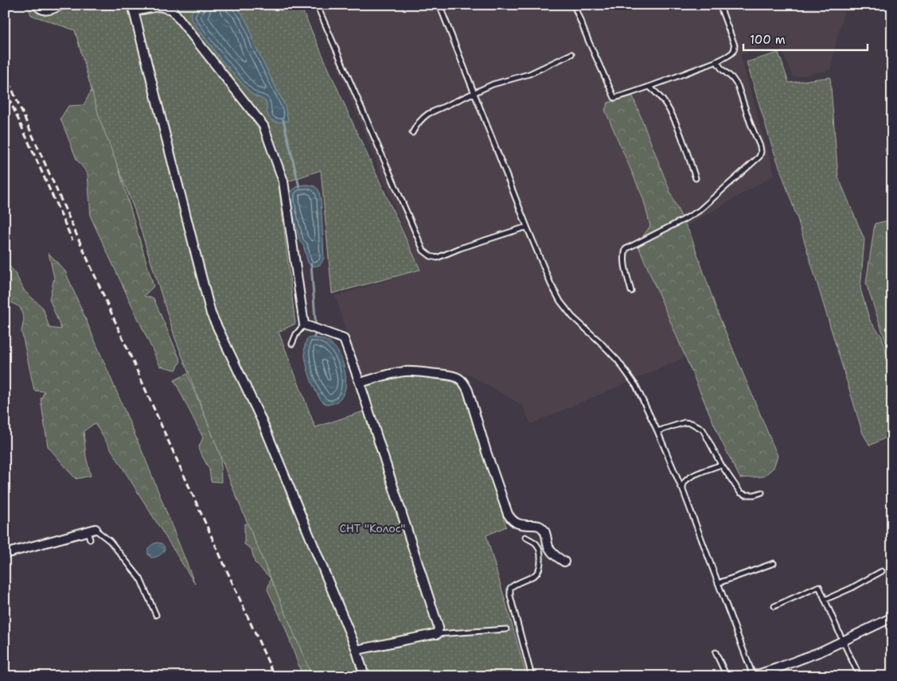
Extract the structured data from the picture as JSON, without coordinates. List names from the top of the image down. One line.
{"parks":["СНТ \"Колос\""],"scale_bar":"100 m"}
